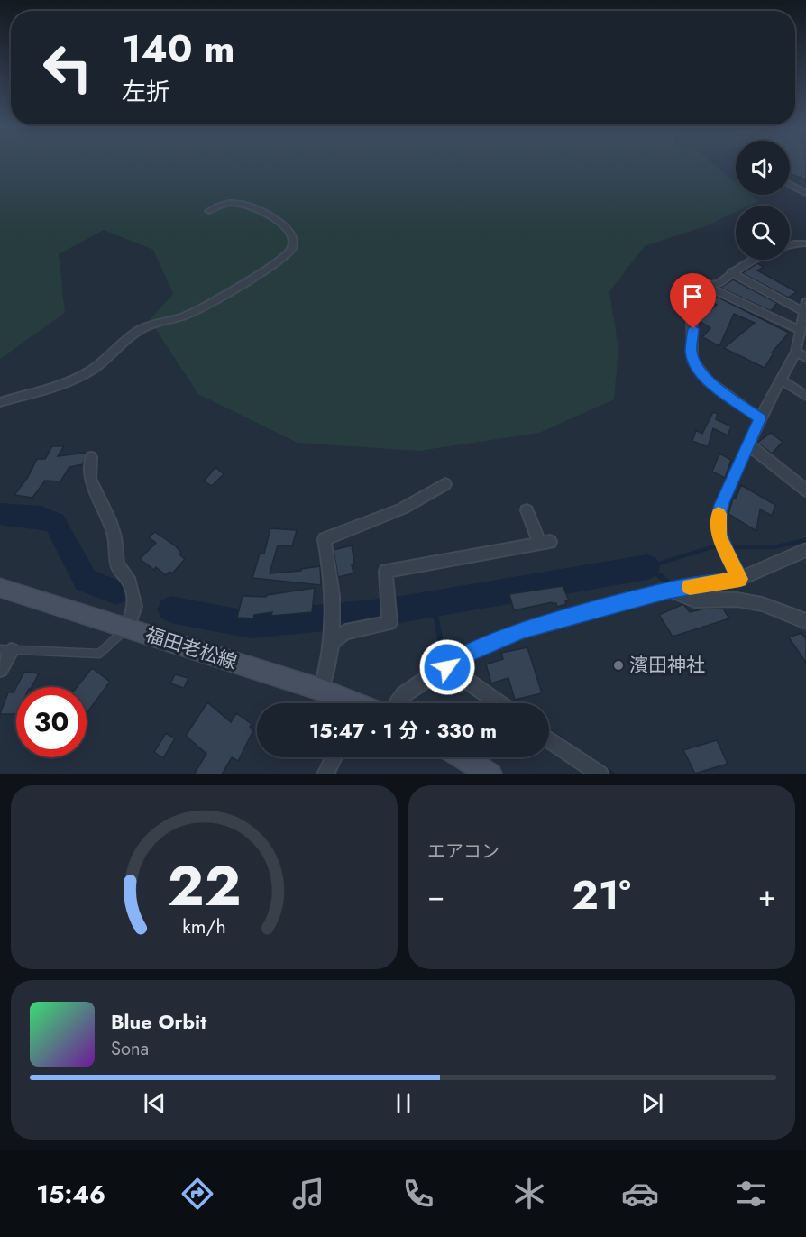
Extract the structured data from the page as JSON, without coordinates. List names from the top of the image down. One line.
{"streets":{"main road":["福田老松線"]},"places":["濱田神社"],"page":{"turn":["140 m","左折"],"limit":"30","trip":"15:47 · 1 分 · 330 m","tile":"エアコン","heat":["−","21°","+"],"song":["Blue Orbit","Sona"],"tabs":"15:46","gauge":["22","km/h"]}}
